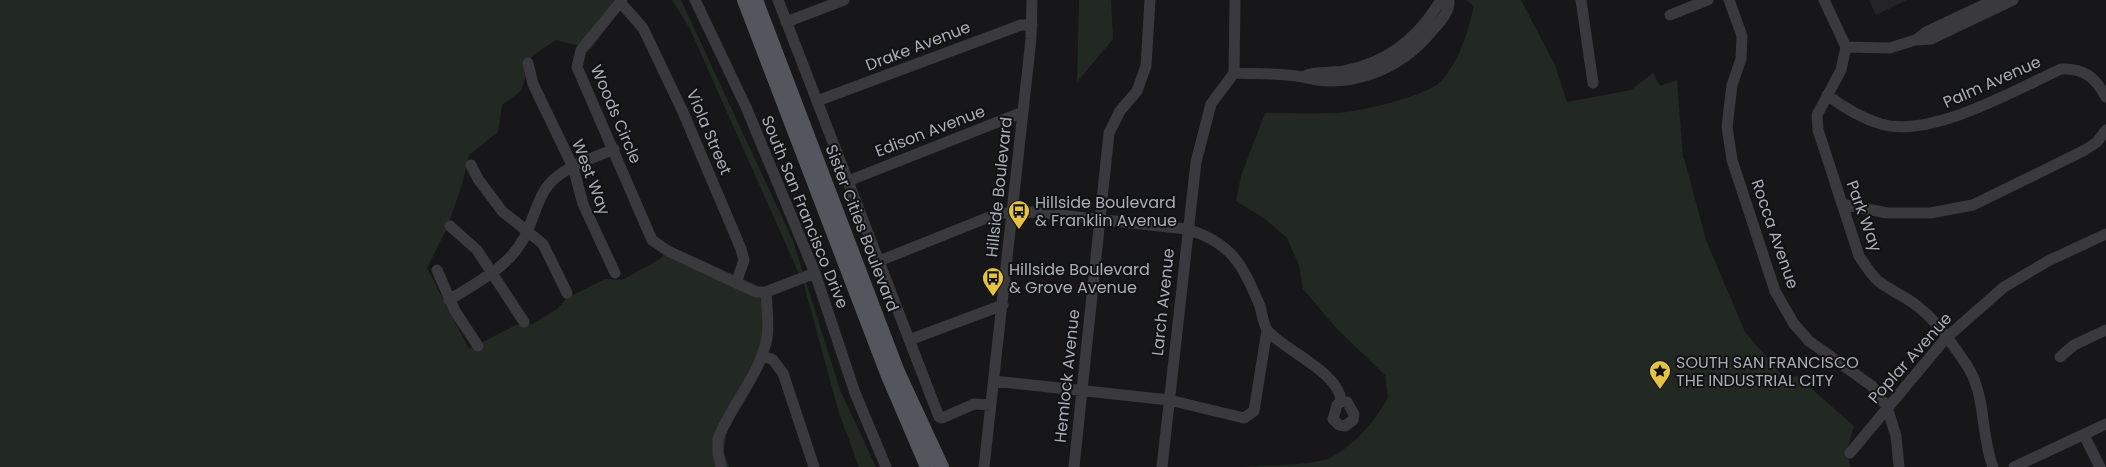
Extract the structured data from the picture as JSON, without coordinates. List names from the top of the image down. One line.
{"streets":{"main road":["Sister Cities Boulevard"],"street":["Drake Avenue","Palm Avenue","Woods Circle","Edison Avenue","Viola Street","West Way","Hillside Boulevard","South San Francisco Drive","Park Way","Rocca Avenue","Larch Avenue","Poplar Avenue","Hemlock Avenue"]},"crossings":[["Drake Avenue","Hillside Boulevard"],["Palm Avenue","Park Way"],["Woods Circle","Viola Street"],["Edison Avenue","Hillside Boulevard"],["Park Way","Poplar Avenue"],["Rocca Avenue","Poplar Avenue"]],"places":{"bus stop":["Hillside Boulevard & Franklin Avenue","Hillside Boulevard & Grove Avenue"],"place":["SOUTH SAN FRANCISCO THE INDUSTRIAL CITY"]}}
